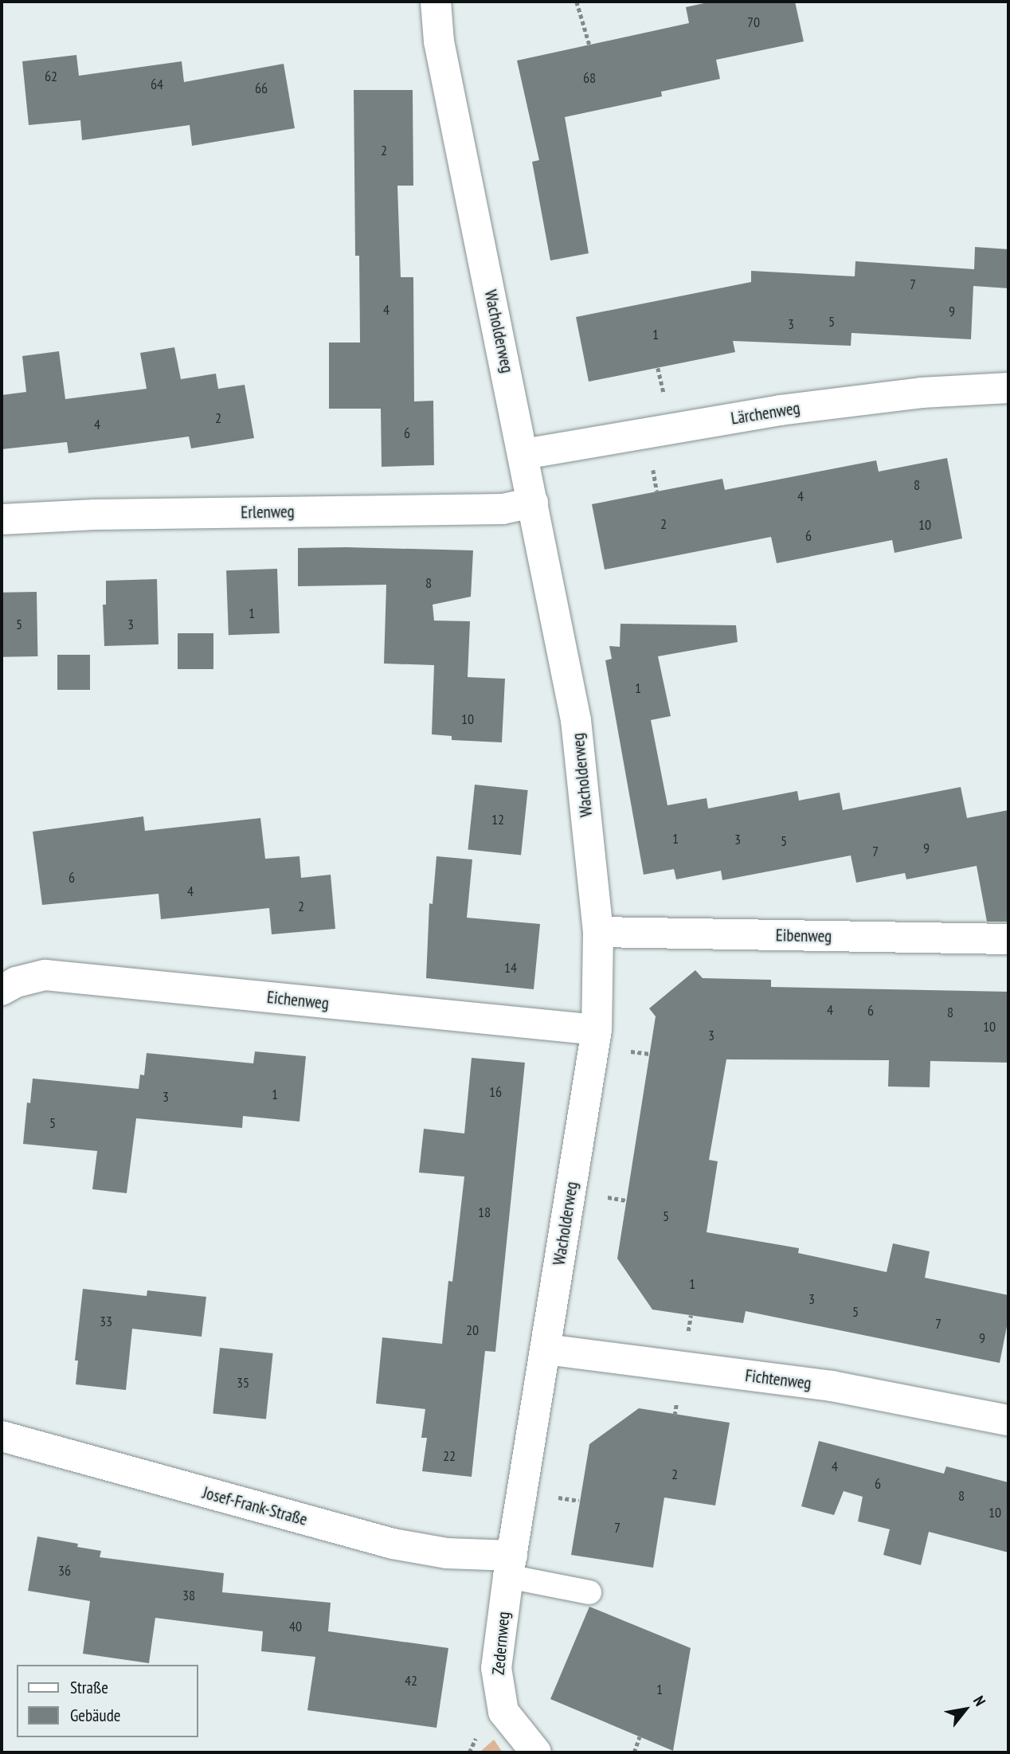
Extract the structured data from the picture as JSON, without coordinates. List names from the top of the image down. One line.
{"streets":{"street":["Wacholderweg","Lärchenweg","Erlenweg","Eibenweg","Eichenweg","Fichtenweg","Josef-Frank-Straße","Zedernweg"]},"crossings":[["Wacholderweg","Lärchenweg"],["Wacholderweg","Erlenweg"],["Wacholderweg","Eibenweg"],["Wacholderweg","Eichenweg"],["Wacholderweg","Fichtenweg"],["Wacholderweg","Josef-Frank-Straße"],["Wacholderweg","Zedernweg"],["Josef-Frank-Straße","Zedernweg"]],"house_numbers":["70","62","68","64","66","2","7","4","9","5","3","1","2","4","6","8","4","2","10","6","8","1","5","3","1","10","12","1","3","5","9","7","6","4","2","14","4","6","8","10","3","16","1","3","5","18","5","1","3","5","33","7","20","9","35","22","4","2","6","8","10","7","36","38","40","42","1"],"legend":["Straße","Gebäude"],"north":"top right"}
